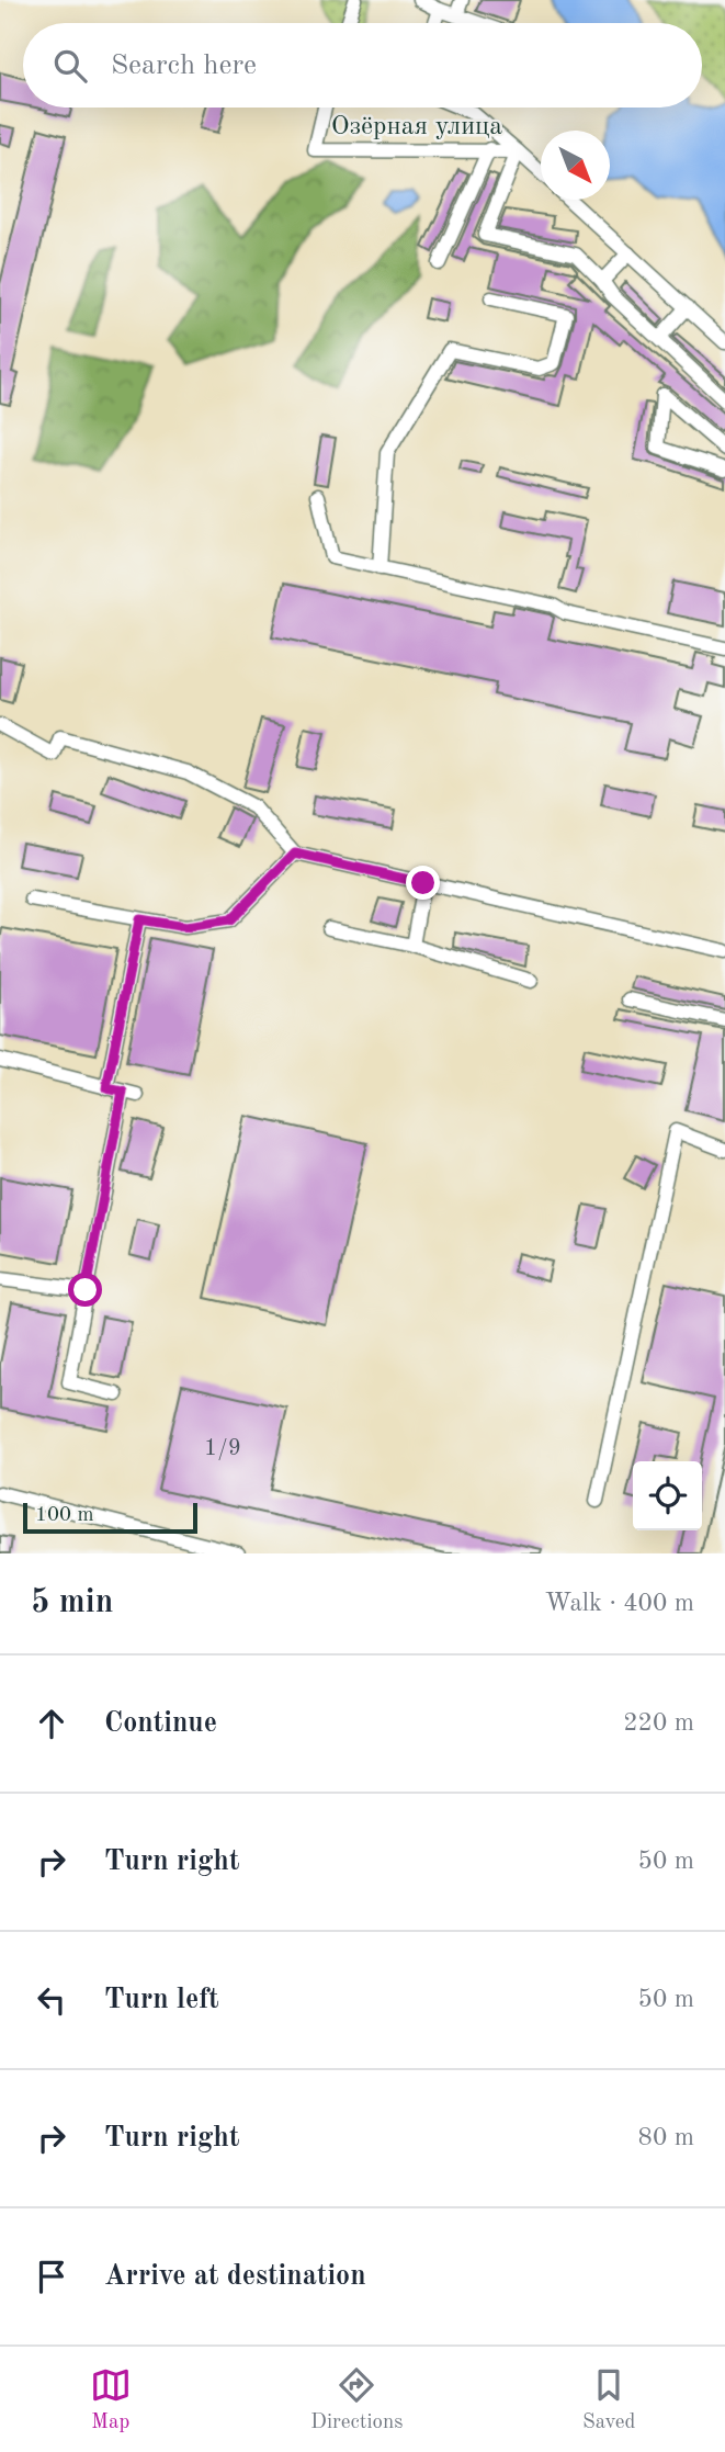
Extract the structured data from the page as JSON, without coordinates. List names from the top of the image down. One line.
{"streets":{"street":["Озёрная улица"]},"house_numbers":["1/9"],"scale_bar":"100 m","north":"bottom right","page":{"search":"Search here","scale":"100 m","heading":["5 min","Walk · 400 m"],"list":[["Continue","220 m"],["Turn right","50 m"],["Turn left","50 m"],["Turn right","80 m"],"Arrive at destination"],"nav":["Map","Directions","Saved"]}}
